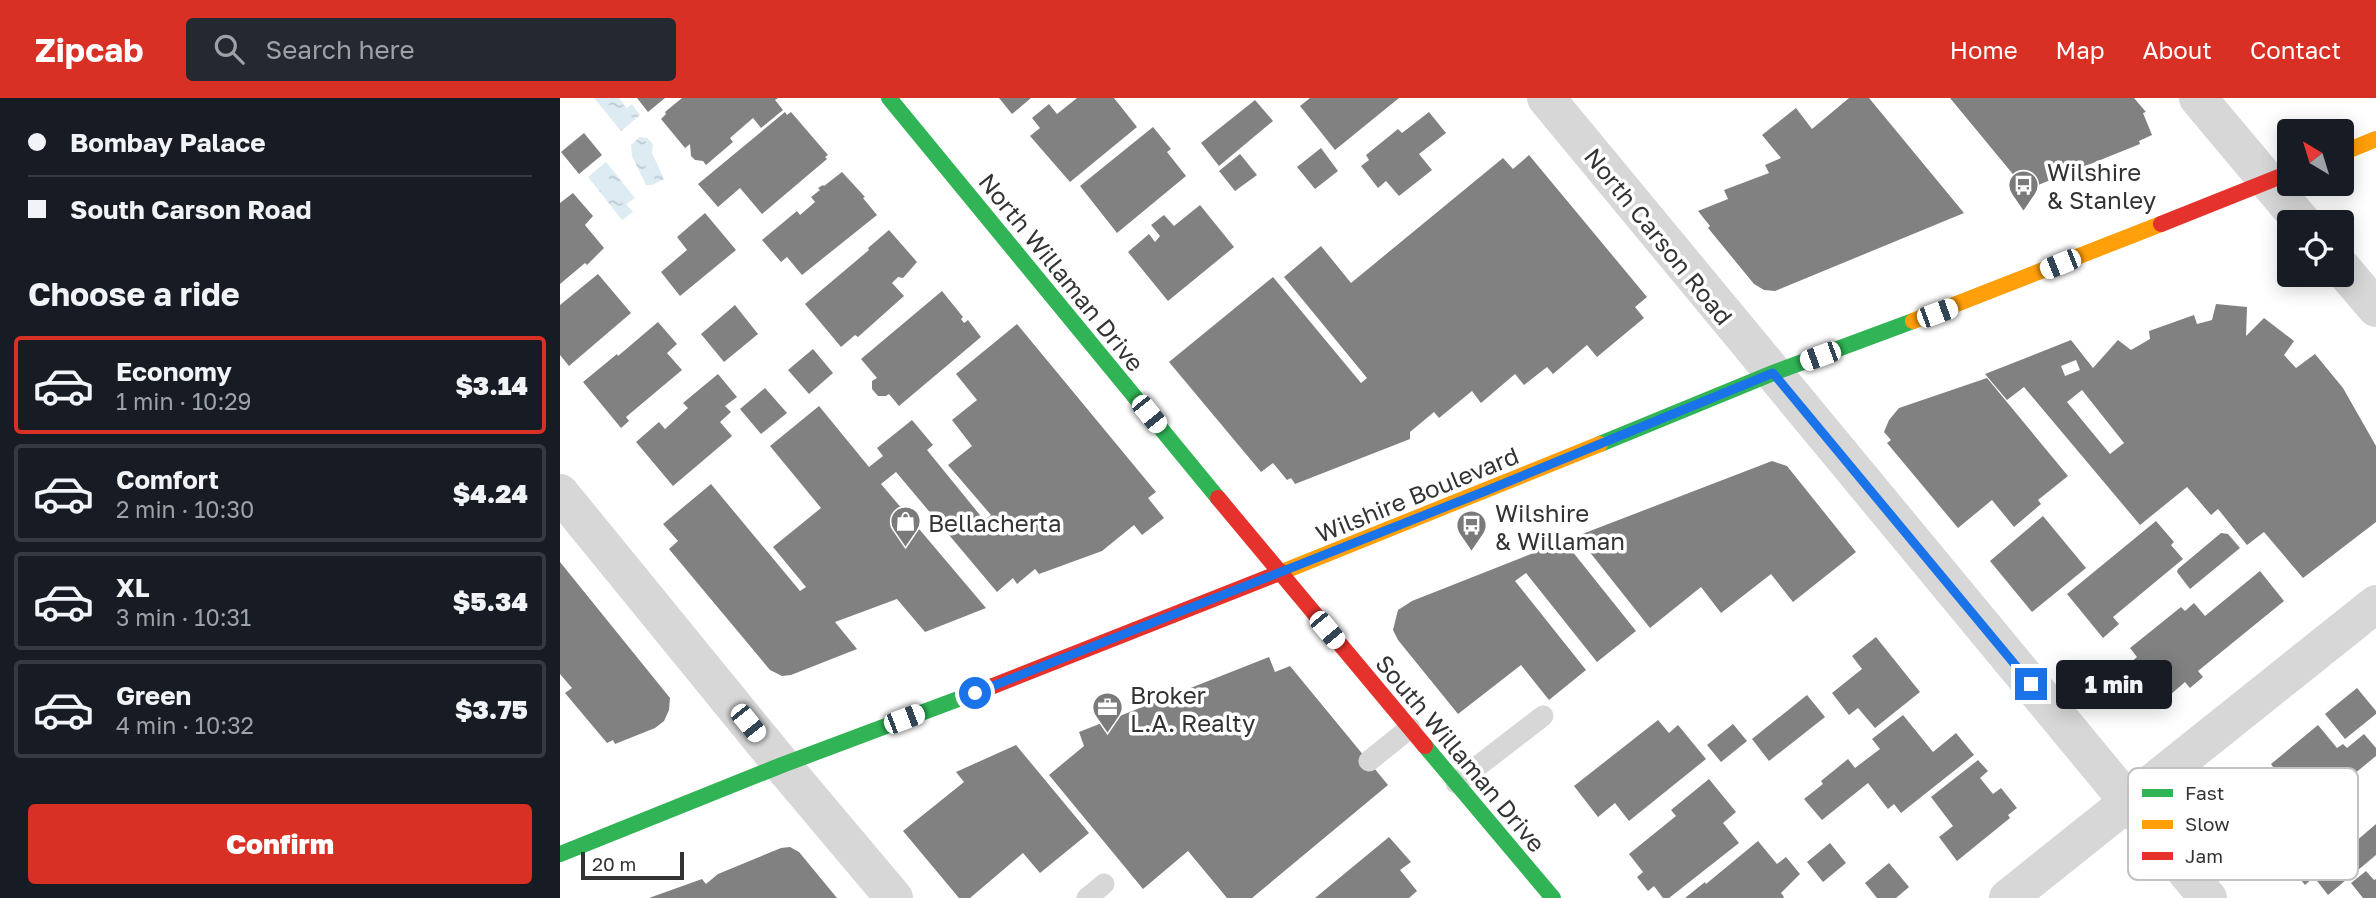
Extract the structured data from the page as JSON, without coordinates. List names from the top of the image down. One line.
{"streets":{"main road":["North Willaman Drive","Wilshire Boulevard","South Willaman Drive"],"street":["North Carson Road"]},"crossings":[["North Carson Road","Wilshire Boulevard"],["North Willaman Drive","Wilshire Boulevard"],["North Willaman Drive","South Willaman Drive"],["Wilshire Boulevard","South Willaman Drive"]],"places":{"bus stop":["Wilshire & Stanley","Wilshire & Willaman"],"shop":["Bellacherta"],"office":["Broker L.A. Realty"]},"legend":["Fast","Slow","Jam"],"scale_bar":"20 m","north":"top left","page":{"header":"Zipcab","search":"Search here","nav":["Home","Map","About","Contact"],"banner":["Bombay Palace","South Carson Road"],"heading":"Choose a ride","list":[{"name":"Economy","note":"1 min · 10:29","value":"$3.14"},{"name":"Comfort","note":"2 min · 10:30","value":"$4.24"},{"name":"XL","note":"3 min · 10:31","value":"$5.34"},{"name":"Green","note":"4 min · 10:32","value":"$3.75"}],"bubble":"1 min","buttons":"Confirm","scale":"20 m"}}
